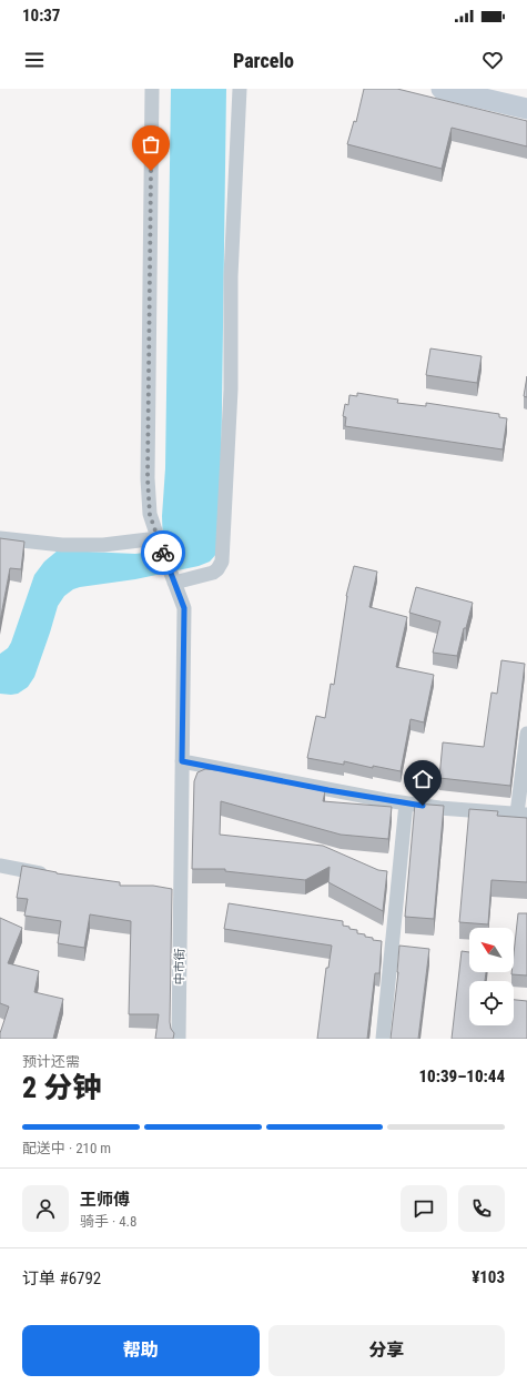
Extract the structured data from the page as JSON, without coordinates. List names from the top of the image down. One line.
{"streets":{"street":["中市街"]},"north":"top left","page":{"status":"10:37","header":"Parcelo","heading":["2 分钟","预计还需","10:39–10:44"],"panel":["王师傅","骑手 · 4.8","订单 #6792","¥103"],"bar":"配送中 · 210 m","buttons":["帮助","分享"]}}
